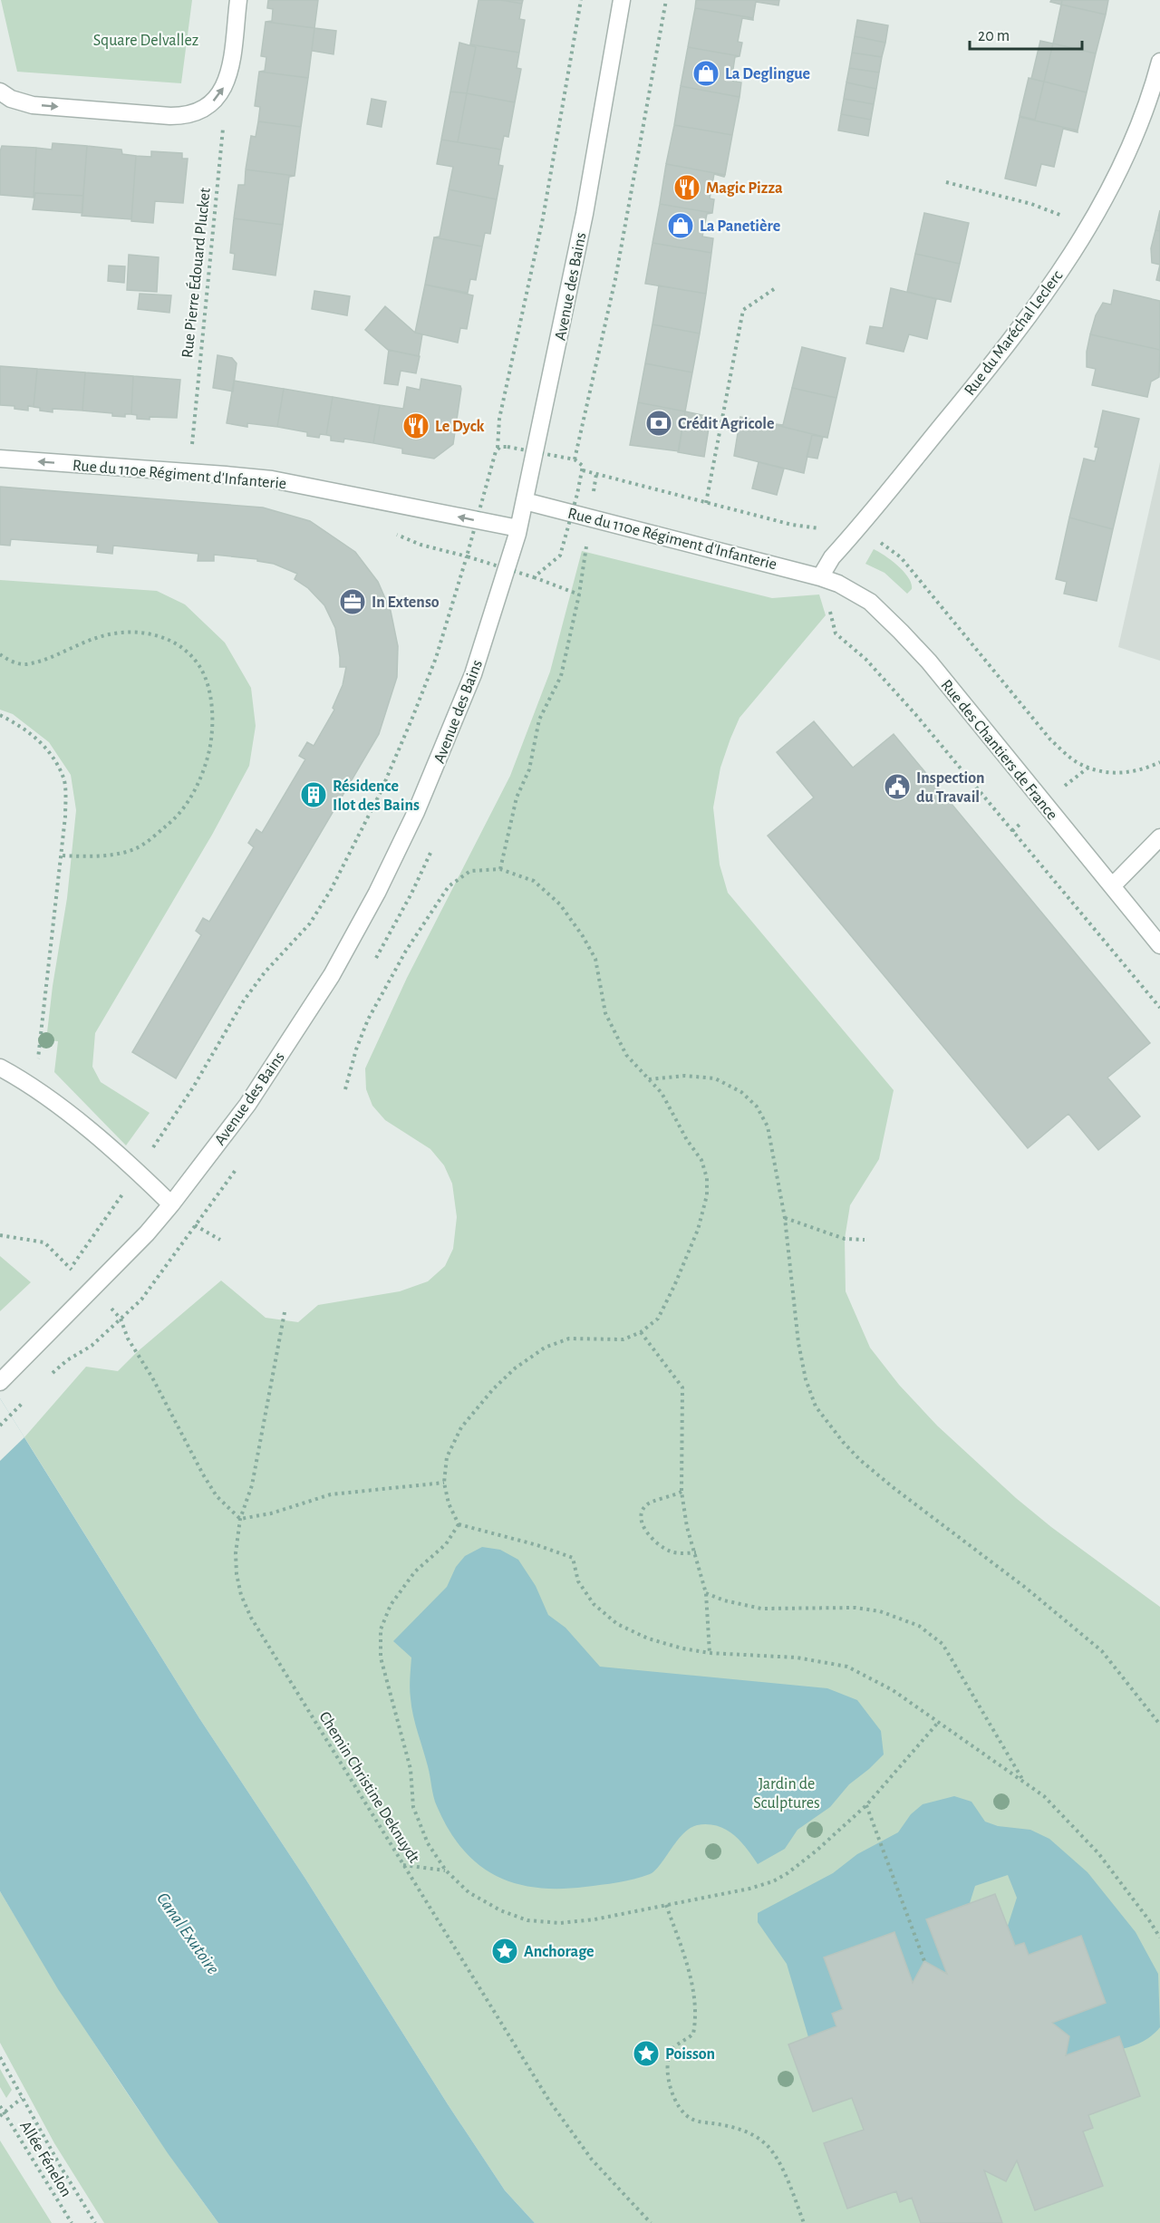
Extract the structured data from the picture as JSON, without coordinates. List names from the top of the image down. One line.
{"streets":{"street":["Avenue des Bains","Rue du Maréchal Leclerc","Rue du 110e Régiment d'Infanterie","Rue des Chantiers de France"],"path":["Rue Pierre Édouard Plucket","Chemin Christine Deknuydt","Allée Fénelon"]},"crossings":[["Rue Pierre Édouard Plucket","Rue du 110e Régiment d'Infanterie"],["Avenue des Bains","Rue du 110e Régiment d'Infanterie"],["Rue du Maréchal Leclerc","Rue du 110e Régiment d'Infanterie"],["Rue du Maréchal Leclerc","Rue des Chantiers de France"],["Rue du 110e Régiment d'Infanterie","Rue des Chantiers de France"]],"one_way":["Rue du 110e Régiment d'Infanterie"],"water":["Canal Exutoire"],"parks":["Square Delvallez","Jardin de Sculptures"],"places":{"shop":["La Deglingue","La Panetière"],"restaurant":["Magic Pizza","Le Dyck"],"bank":["Crédit Agricole"],"office":["In Extenso"],"public building":["Inspection du Travail"],"building":["Résidence Ilot des Bains"],"place":["Anchorage","Poisson"]},"scale_bar":"20 m"}
